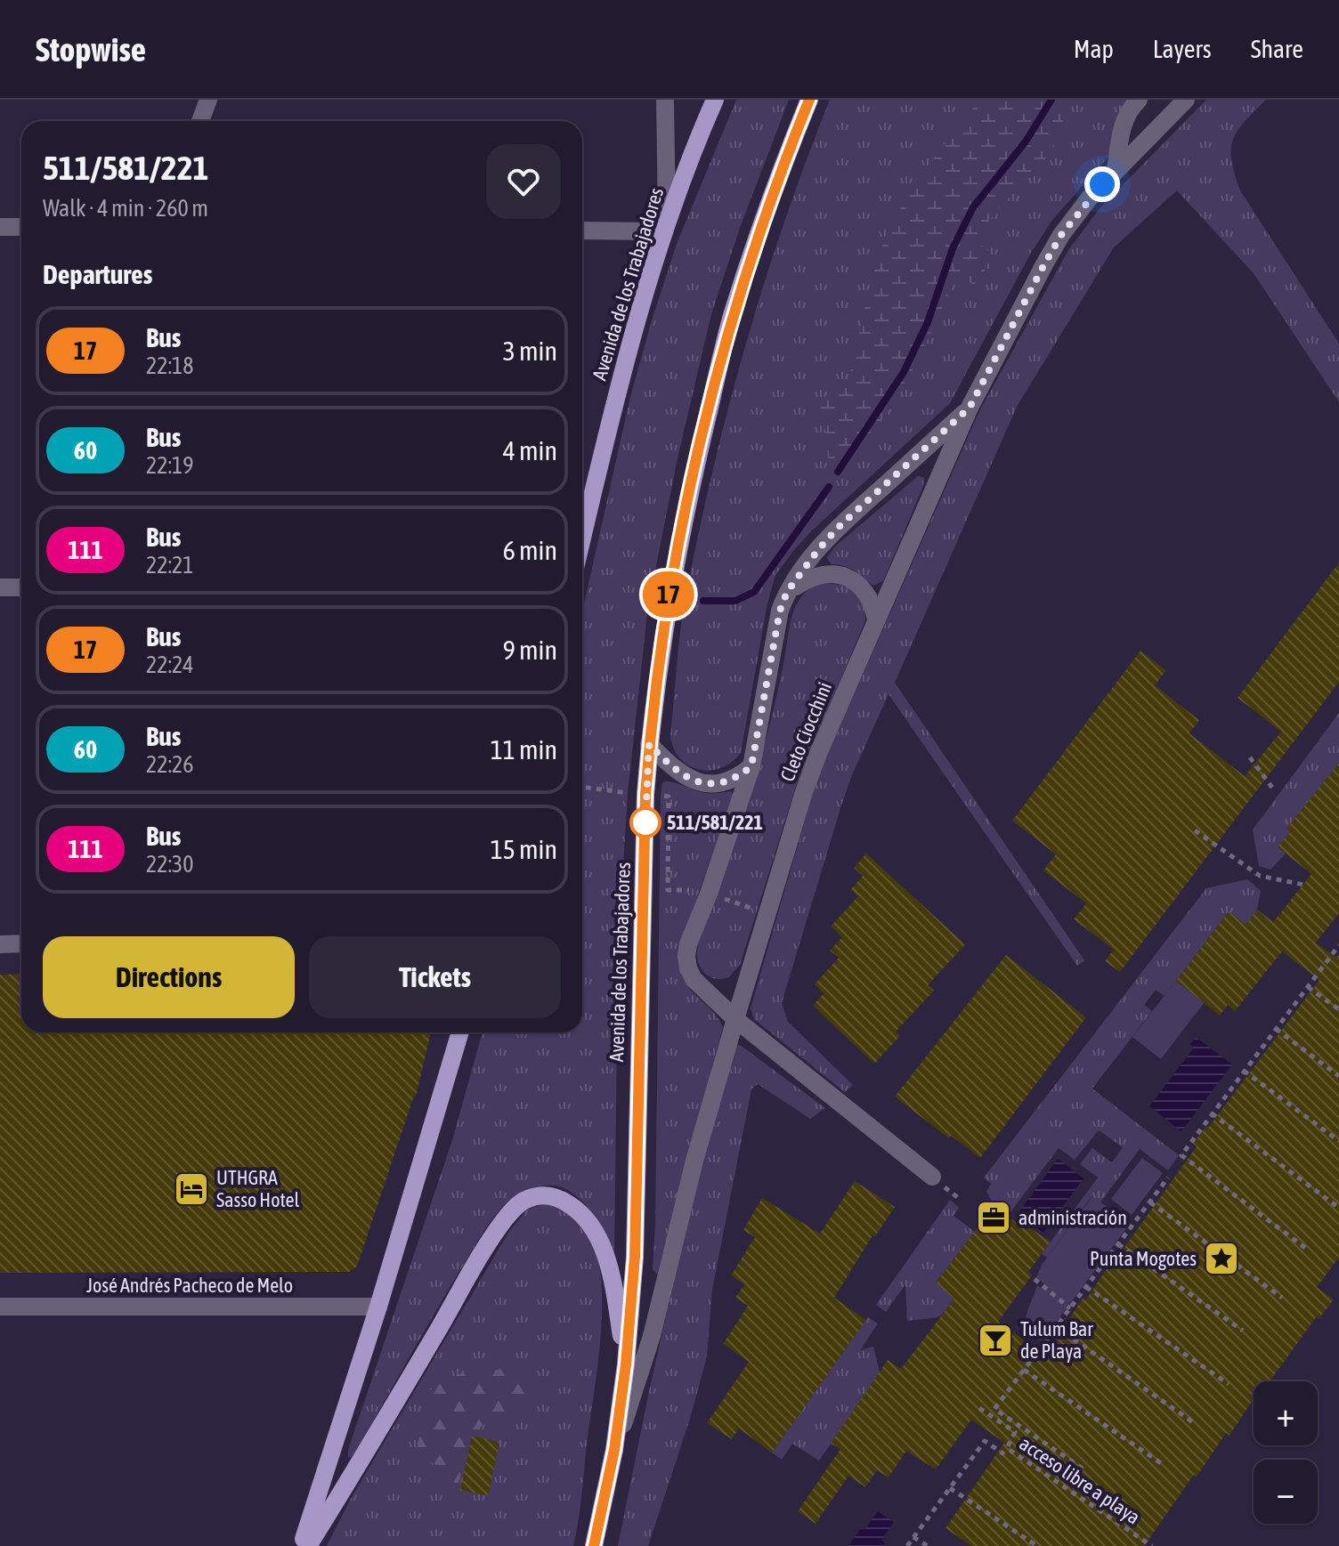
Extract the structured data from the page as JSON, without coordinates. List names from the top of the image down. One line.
{"streets":{"main road":["Avenida de los Trabajadores"],"street":["Cleto Ciocchini","José Andrés Pacheco de Melo"],"path":["acceso libre a playa"]},"crossings":[["Avenida de los Trabajadores","Cleto Ciocchini"]],"places":{"other":["511/581/221"],"hotel":["UTHGRA Sasso Hotel"],"office":["administración"],"place":["Punta Mogotes"],"bar":["Tulum Bar de Playa"]},"lines":["bus line 17"],"page":{"header":"Stopwise","nav":["Map","Layers","Share"],"on_map":"17","heading":[["511/581/221","Walk · 4 min · 260 m"],"Departures"],"list":[{"mark":"17","name":"Bus","note":"22:18","value":"3 min"},{"mark":"60","name":"Bus","note":"22:19","value":"4 min"},{"mark":"111","name":"Bus","note":"22:21","value":"6 min"},{"mark":"17","name":"Bus","note":"22:24","value":"9 min"},{"mark":"60","name":"Bus","note":"22:26","value":"11 min"},{"mark":"111","name":"Bus","note":"22:30","value":"15 min"}],"buttons":["Directions","Tickets"],"map_buttons":["+","−"]}}
